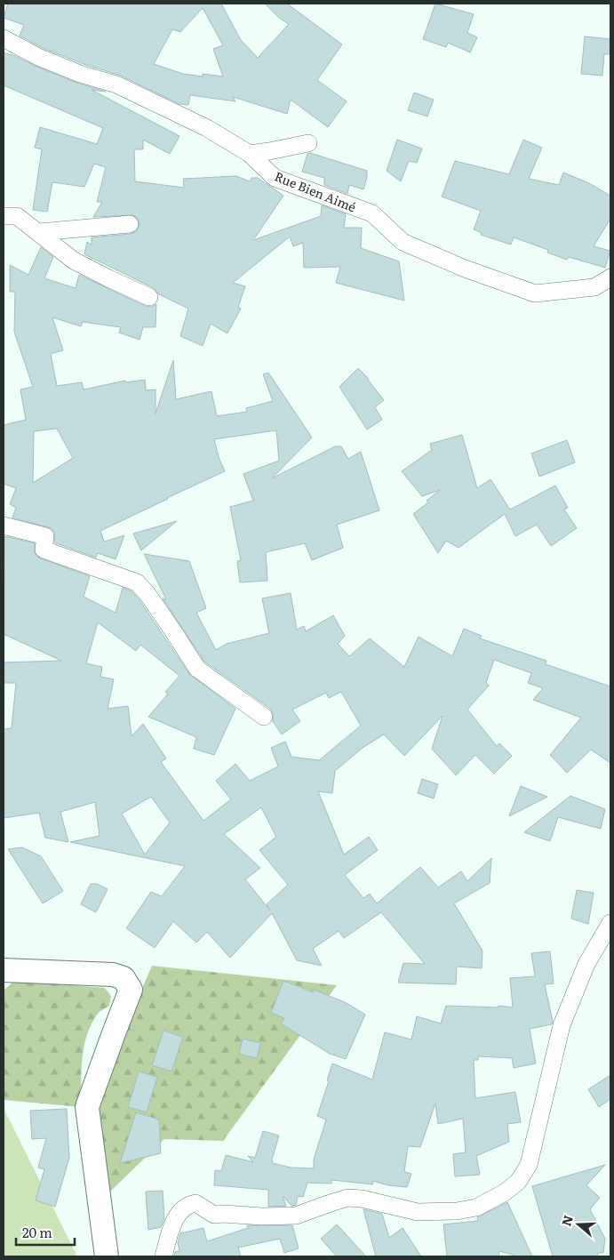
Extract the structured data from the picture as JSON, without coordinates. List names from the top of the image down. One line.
{"streets":{"street":["Rue Bien Aimé"]},"scale_bar":"20 m","north":"left"}
